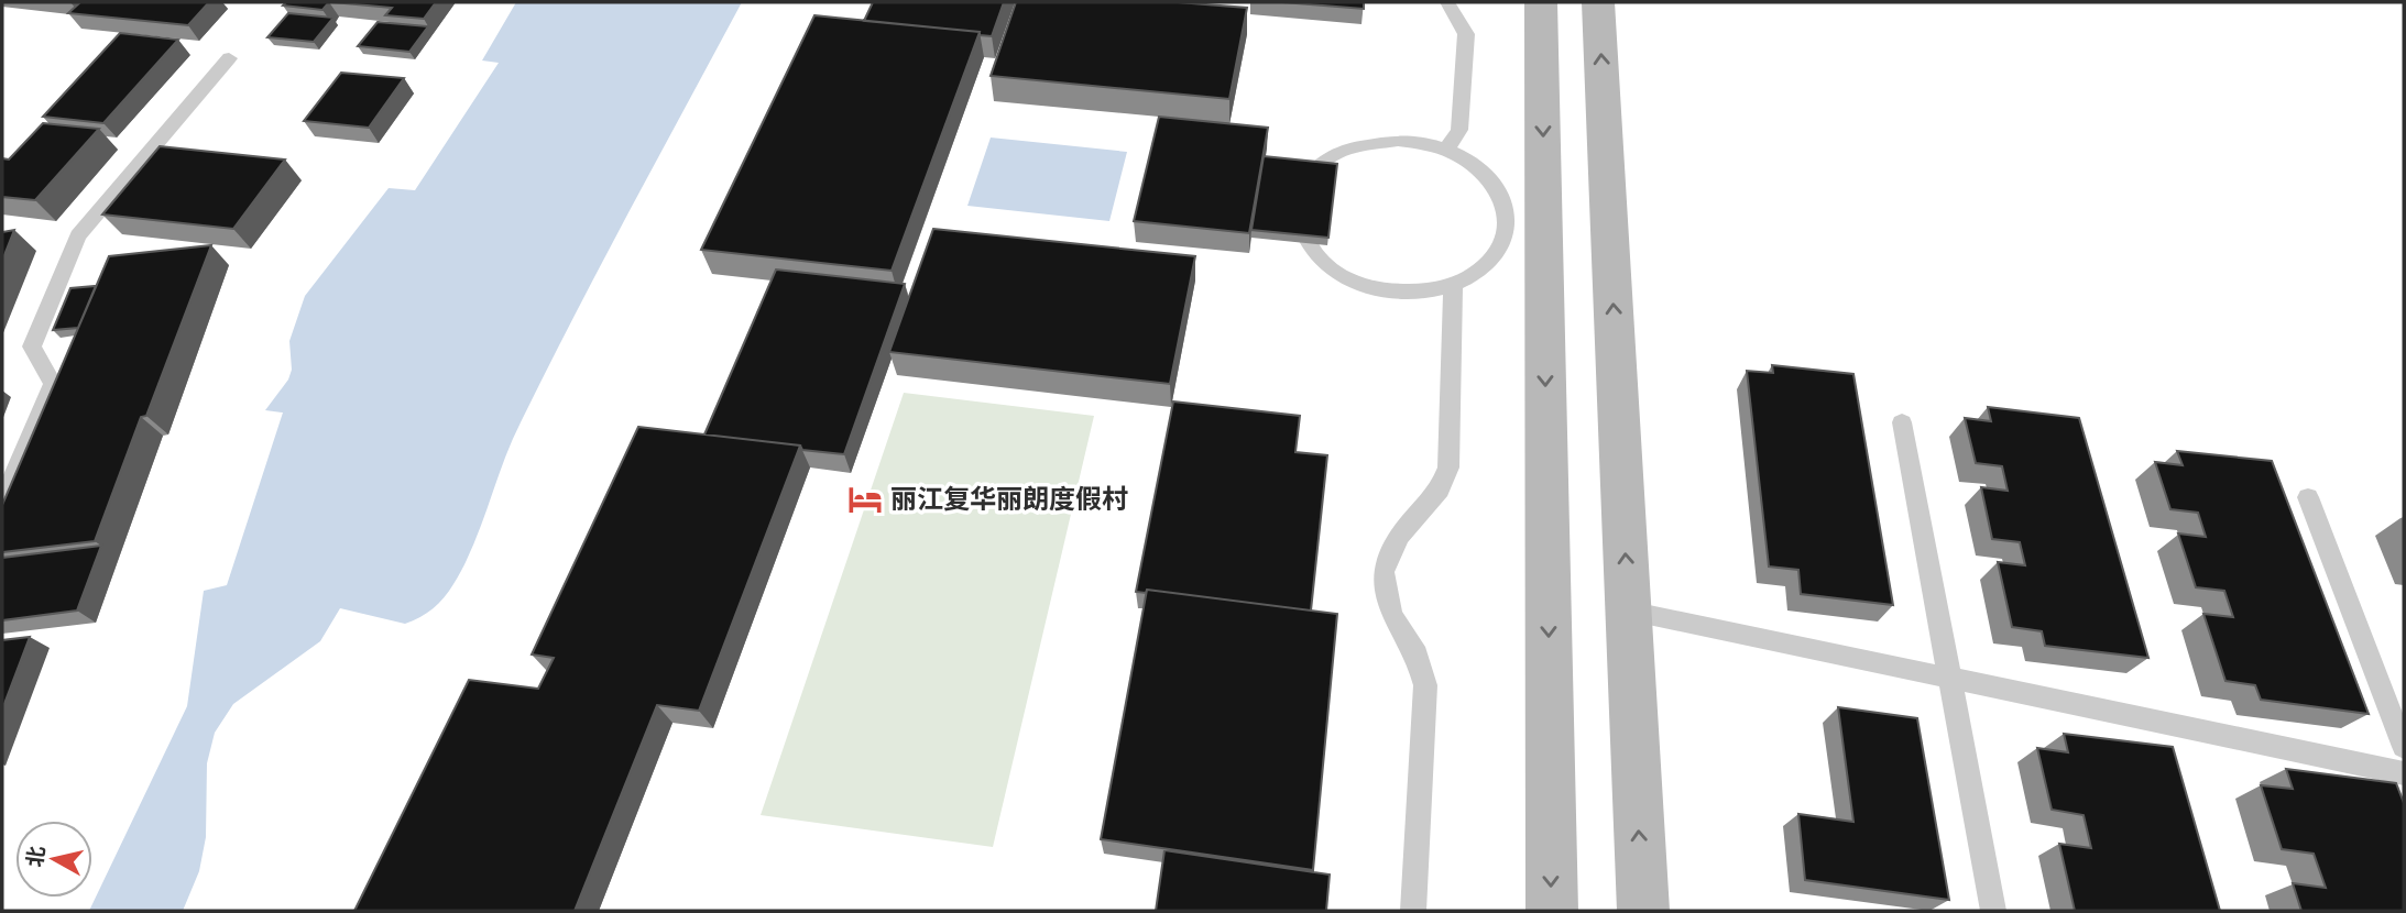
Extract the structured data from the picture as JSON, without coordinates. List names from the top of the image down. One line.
{"places":{"hotel":["丽江复华丽朗度假村"]},"north":"left"}
